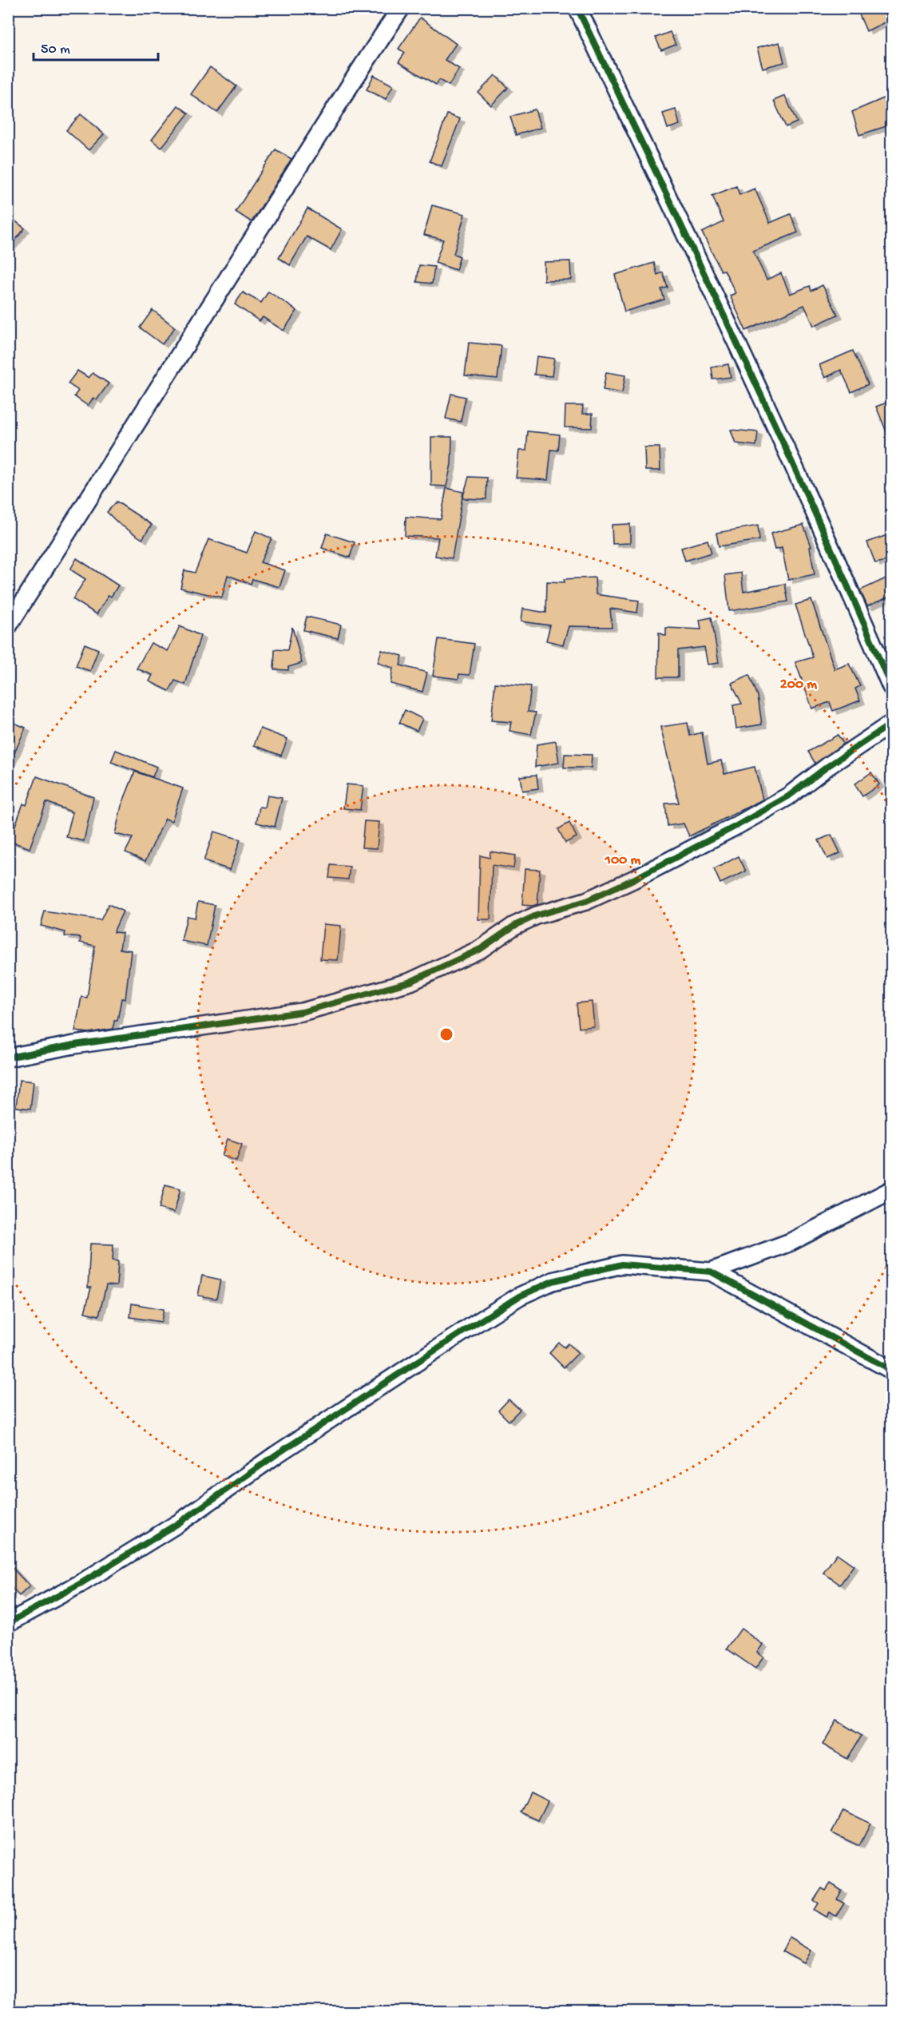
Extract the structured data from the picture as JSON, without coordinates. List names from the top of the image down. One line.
{"scale_bar":"50 m","rings":["200 m","100 m"]}
